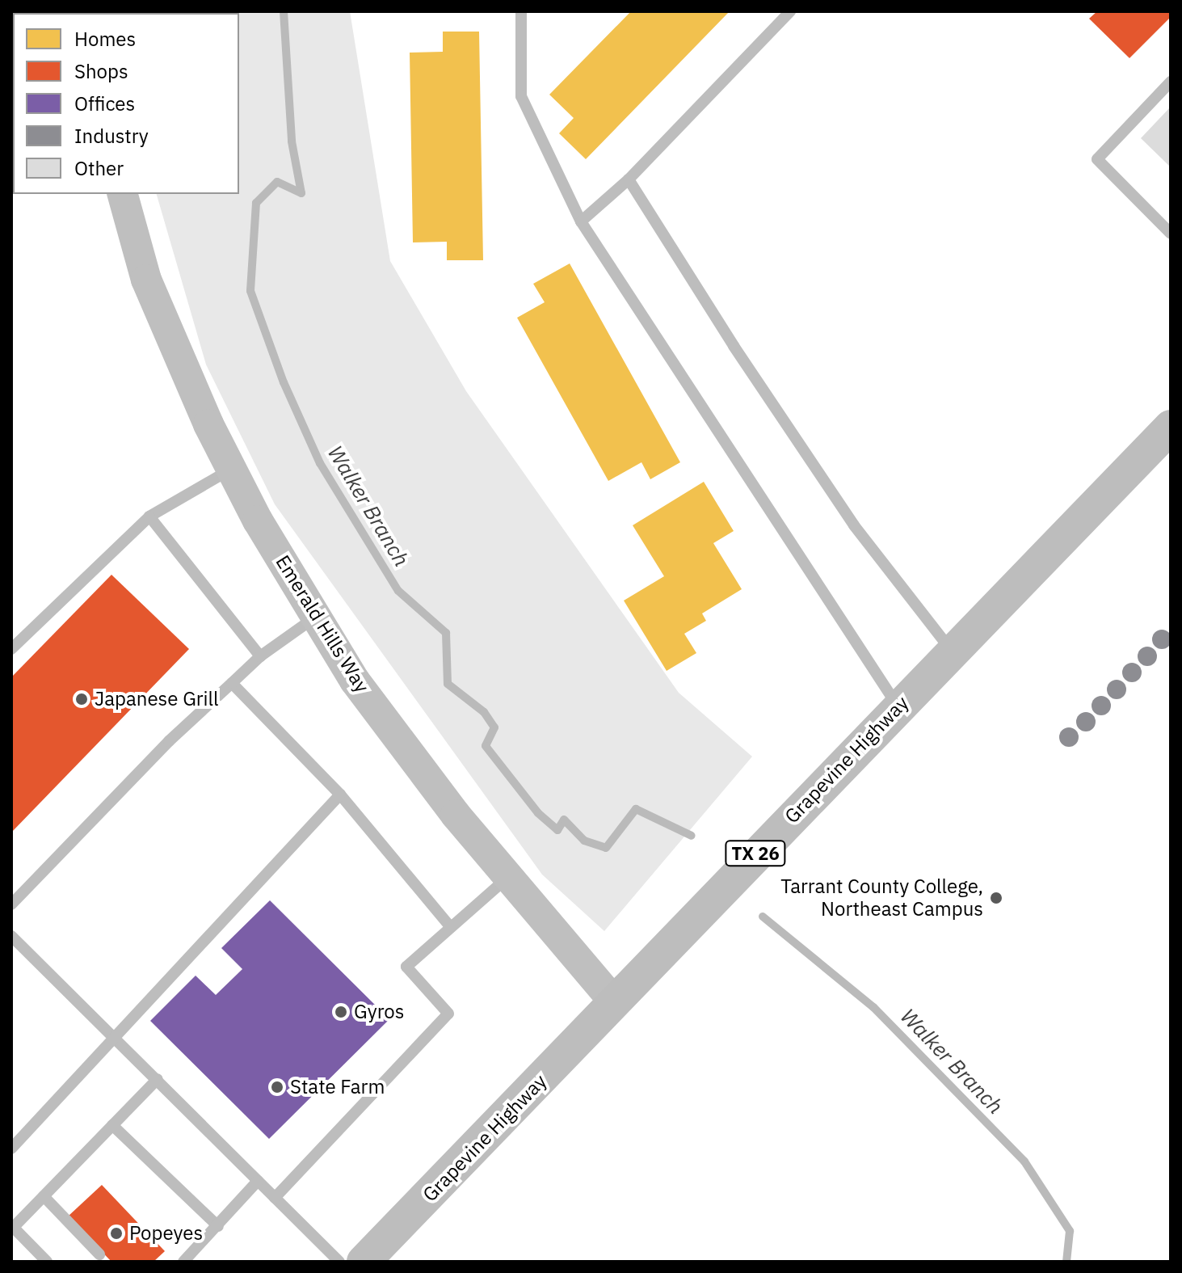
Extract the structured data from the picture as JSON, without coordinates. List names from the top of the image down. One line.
{"streets":{"main road":["Grapevine Highway","TX 26"],"street":["Emerald Hills Way"]},"crossings":[["Emerald Hills Way","Grapevine Highway"]],"water":["Walker Branch"],"places":["Japanese Grill","Tarrant County College, Northeast Campus","Gyros","State Farm","Popeyes"],"legend":["Homes","Shops","Offices","Industry","Other"]}
